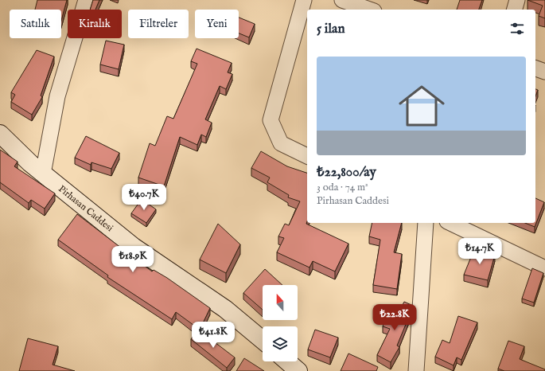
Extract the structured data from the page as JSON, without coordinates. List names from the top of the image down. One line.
{"streets":{"street":["Pirhasan Caddesi"]},"north":"top","page":{"chip":["Satılık","Kiralık","Filtreler","Yeni"],"heading":"5 ilan","list":[{"name":"₺22,800/ay","note":"3 oda · 74 m² · Pirhasan Caddesi"}],"price":["₺40.7K","₺14.7K","₺18.9K","₺22.8K","₺41.8K"]}}
